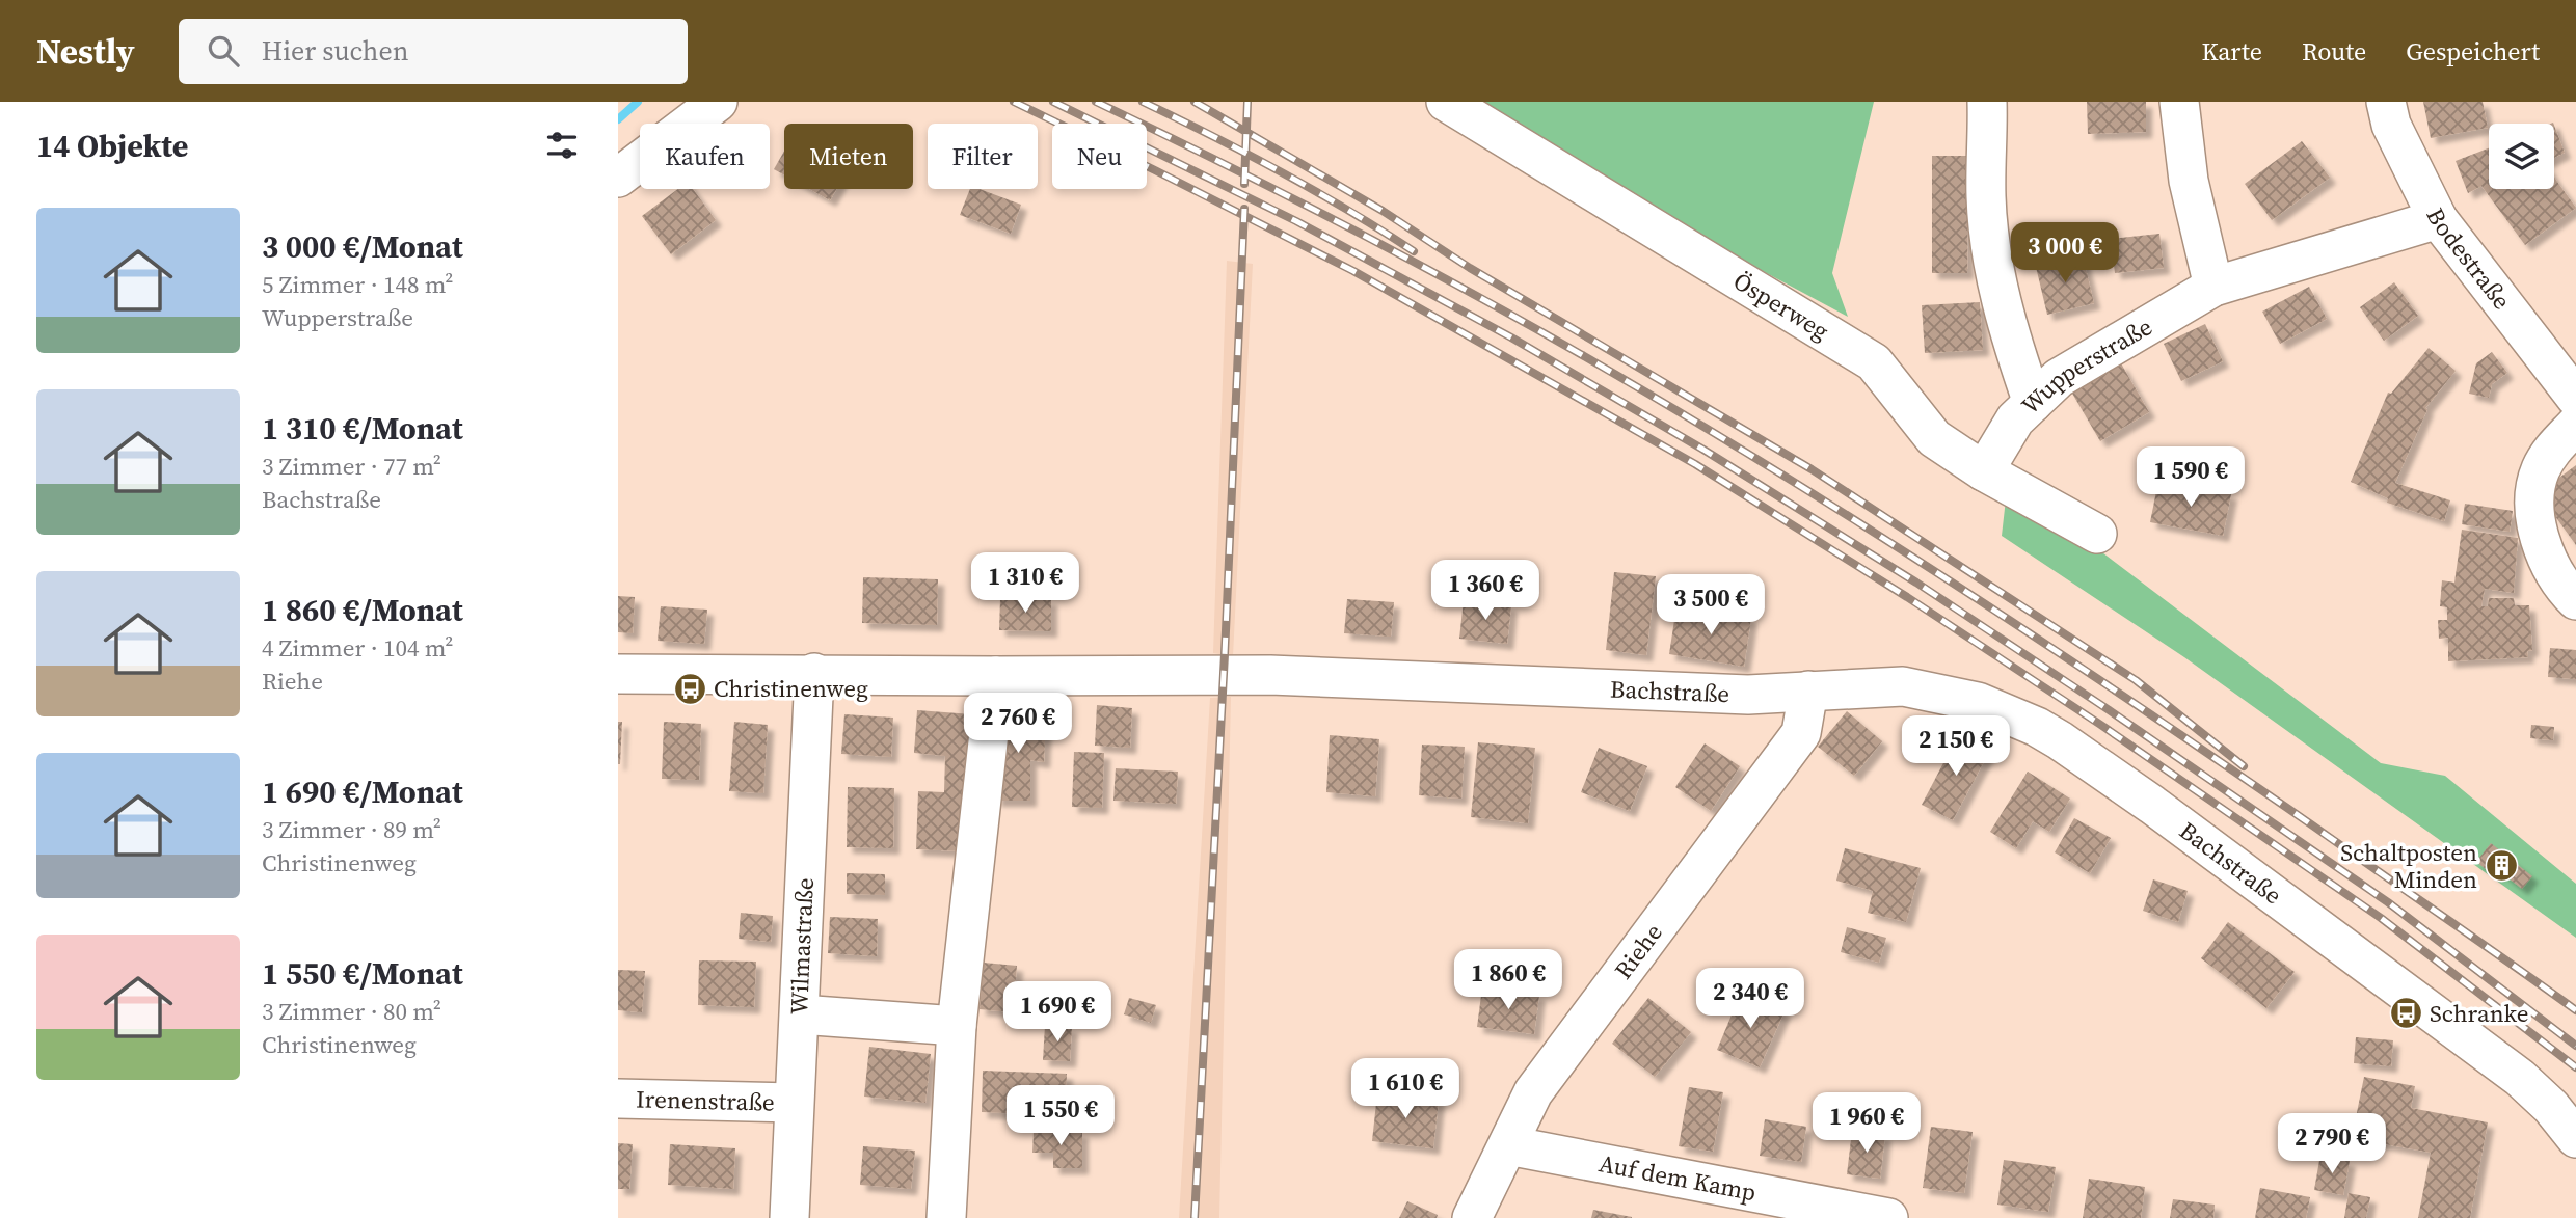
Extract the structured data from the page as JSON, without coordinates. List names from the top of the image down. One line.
{"streets":{"street":["Bodestraße","Ösperweg","Wupperstraße","Bachstraße","Wilmastraße","Riehe","Irenenstraße","Auf dem Kamp"]},"crossings":[["Bodestraße","Wupperstraße"],["Ösperweg","Wupperstraße"],["Bachstraße","Wilmastraße"],["Bachstraße","Riehe"],["Wilmastraße","Irenenstraße"],["Riehe","Auf dem Kamp"]],"places":{"bus stop":["Christinenweg","Schranke"],"building":["Schaltposten Minden"]},"page":{"header":"Nestly","search":"Hier suchen","nav":["Karte","Route","Gespeichert"],"heading":"14 Objekte","chip":["Kaufen","Mieten","Filter","Neu"],"list":[{"name":"3 000 €/Monat","note":"5 Zimmer · 148 m² · Wupperstraße"},{"name":"1 310 €/Monat","note":"3 Zimmer · 77 m² · Bachstraße"},{"name":"1 860 €/Monat","note":"4 Zimmer · 104 m² · Riehe"},{"name":"1 690 €/Monat","note":"3 Zimmer · 89 m² · Christinenweg"},{"name":"1 550 €/Monat","note":"3 Zimmer · 80 m² · Christinenweg"}],"price":["3 000 €","1 590 €","1 310 €","1 360 €","3 500 €","2 760 €","2 150 €","1 860 €","2 340 €","1 690 €","1 610 €","1 550 €","1 960 €","2 790 €"]}}
